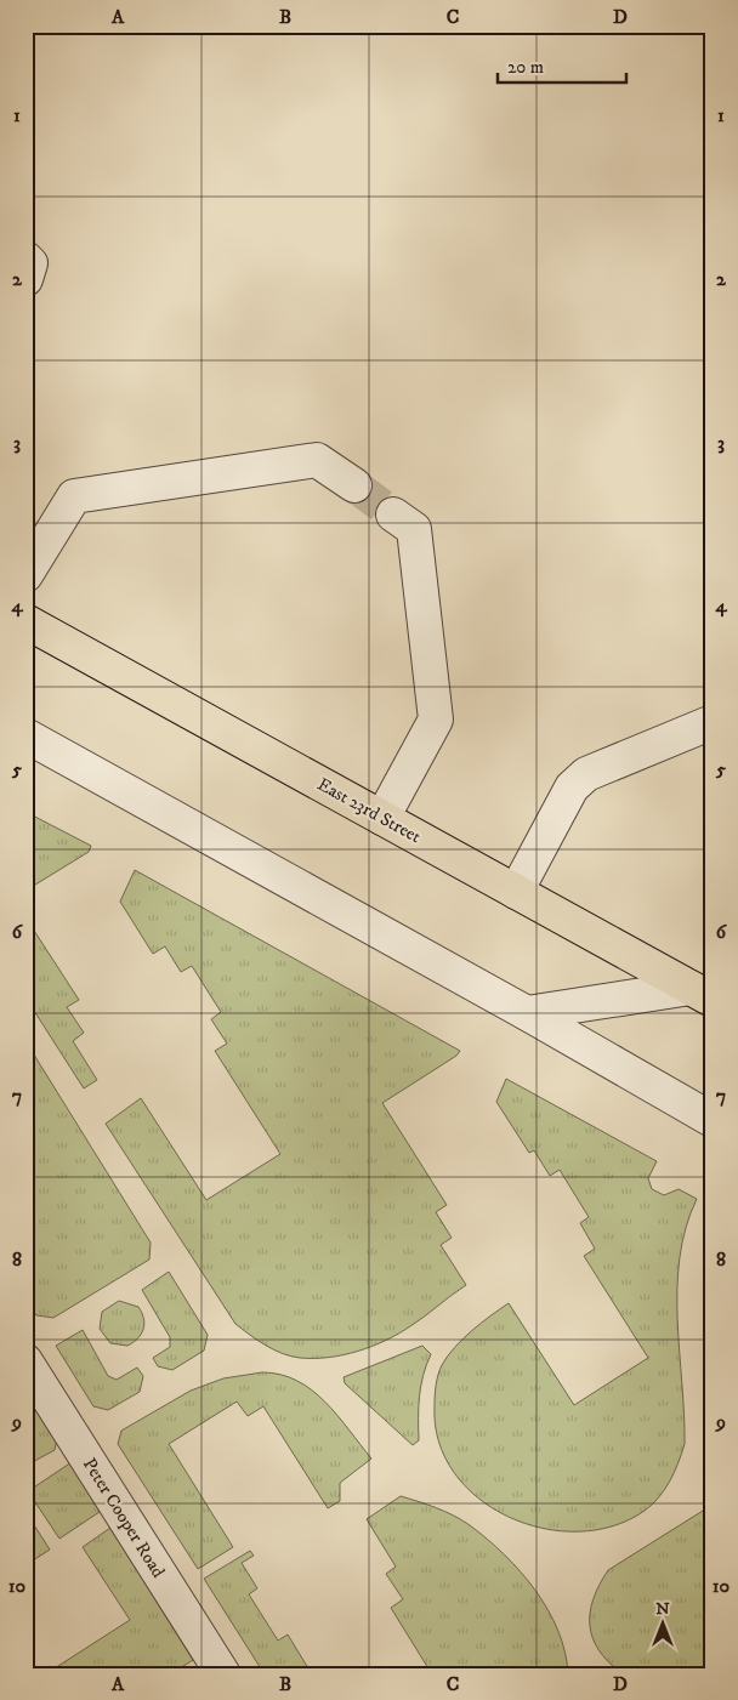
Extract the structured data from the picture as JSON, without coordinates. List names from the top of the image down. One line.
{"streets":{"main road":["East 23rd Street"],"street":["Peter Cooper Road"]},"scale_bar":"20 m","north":"top","grid":{"columns":["A","B","C","D"],"rows":["1","2","3","4","5","6","7","8","9","10"]}}
